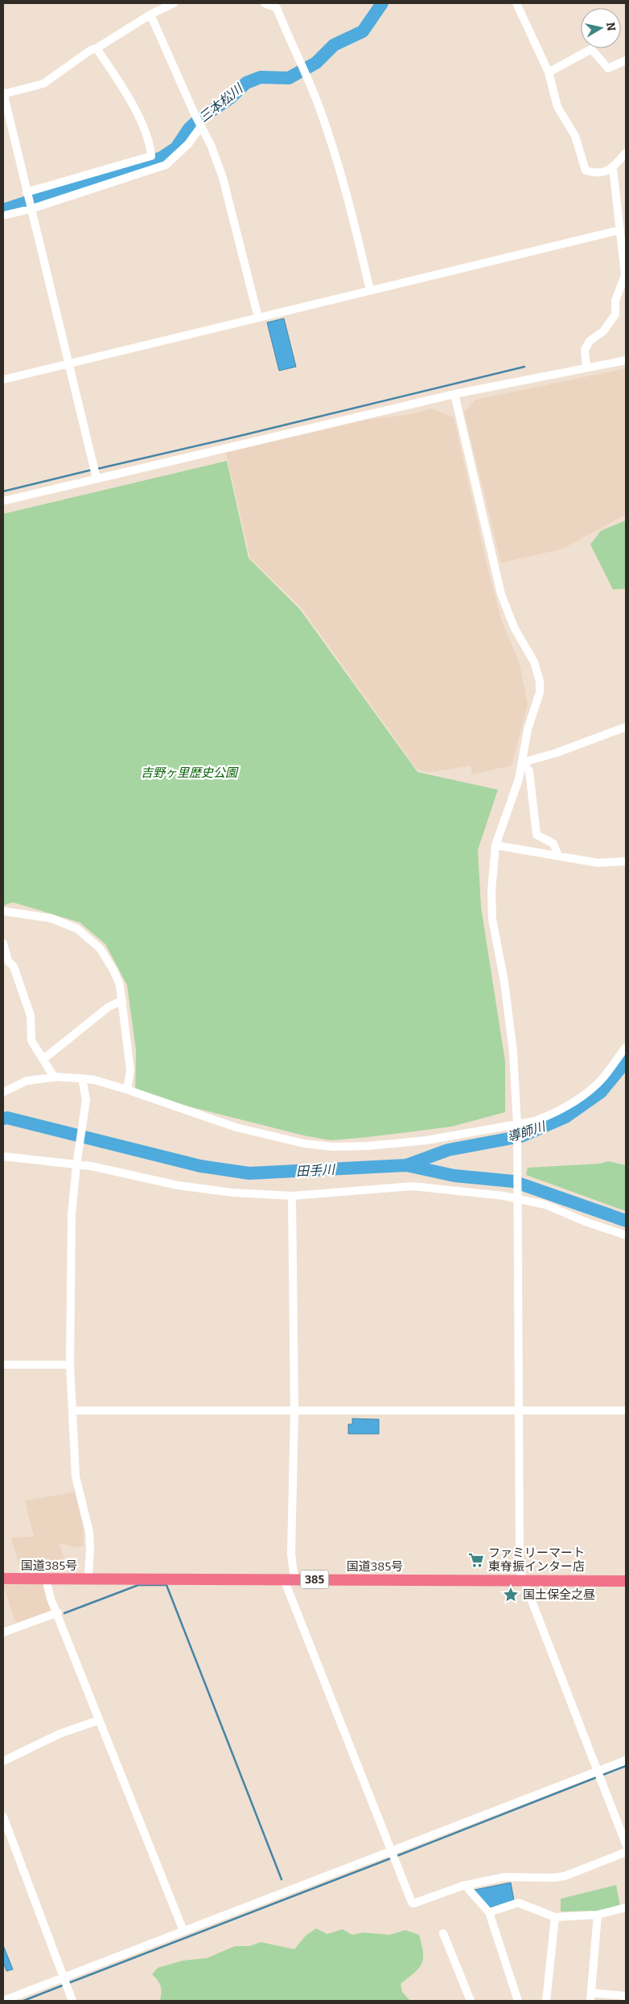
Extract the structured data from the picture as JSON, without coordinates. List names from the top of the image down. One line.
{"streets":{"highway":["国道385号","385"]},"water":["三本松川","導師川","田手川"],"parks":["吉野ヶ里歴史公園"],"places":{"supermarket":["ファミリーマート 東脊振インター店"],"place":["国土保全之昼"]},"north":"right"}
